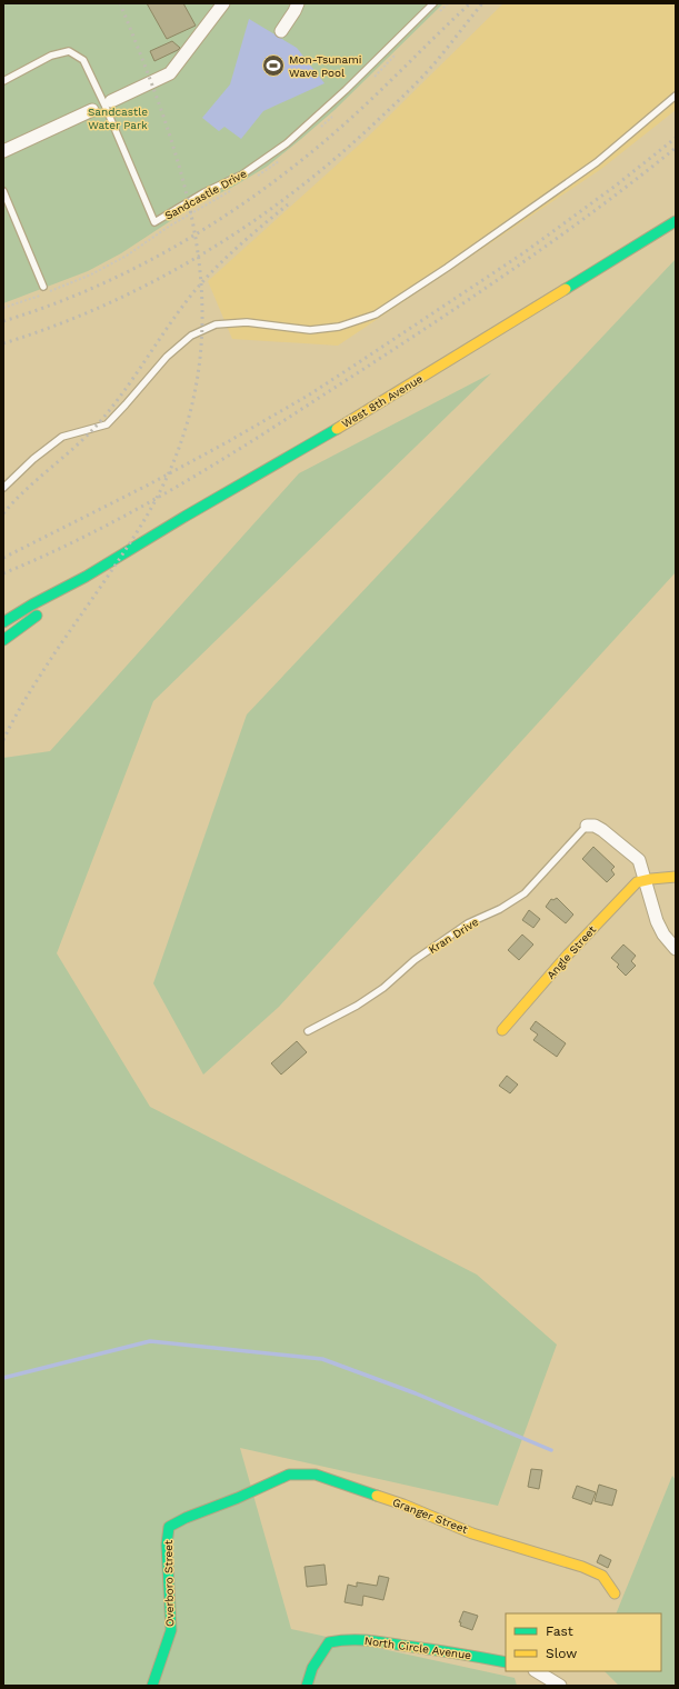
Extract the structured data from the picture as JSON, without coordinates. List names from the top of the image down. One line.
{"streets":{"street":["West 8th Avenue","Angle Street","Granger Street","Overboro Street","North Circle Avenue"],"lane":["Sandcastle Drive","Kran Drive"]},"crossings":[["Granger Street","Overboro Street"]],"parks":["Sandcastle Water Park"],"places":{"sports":["Mon-Tsunami Wave Pool"]},"legend":["Fast","Slow"]}
